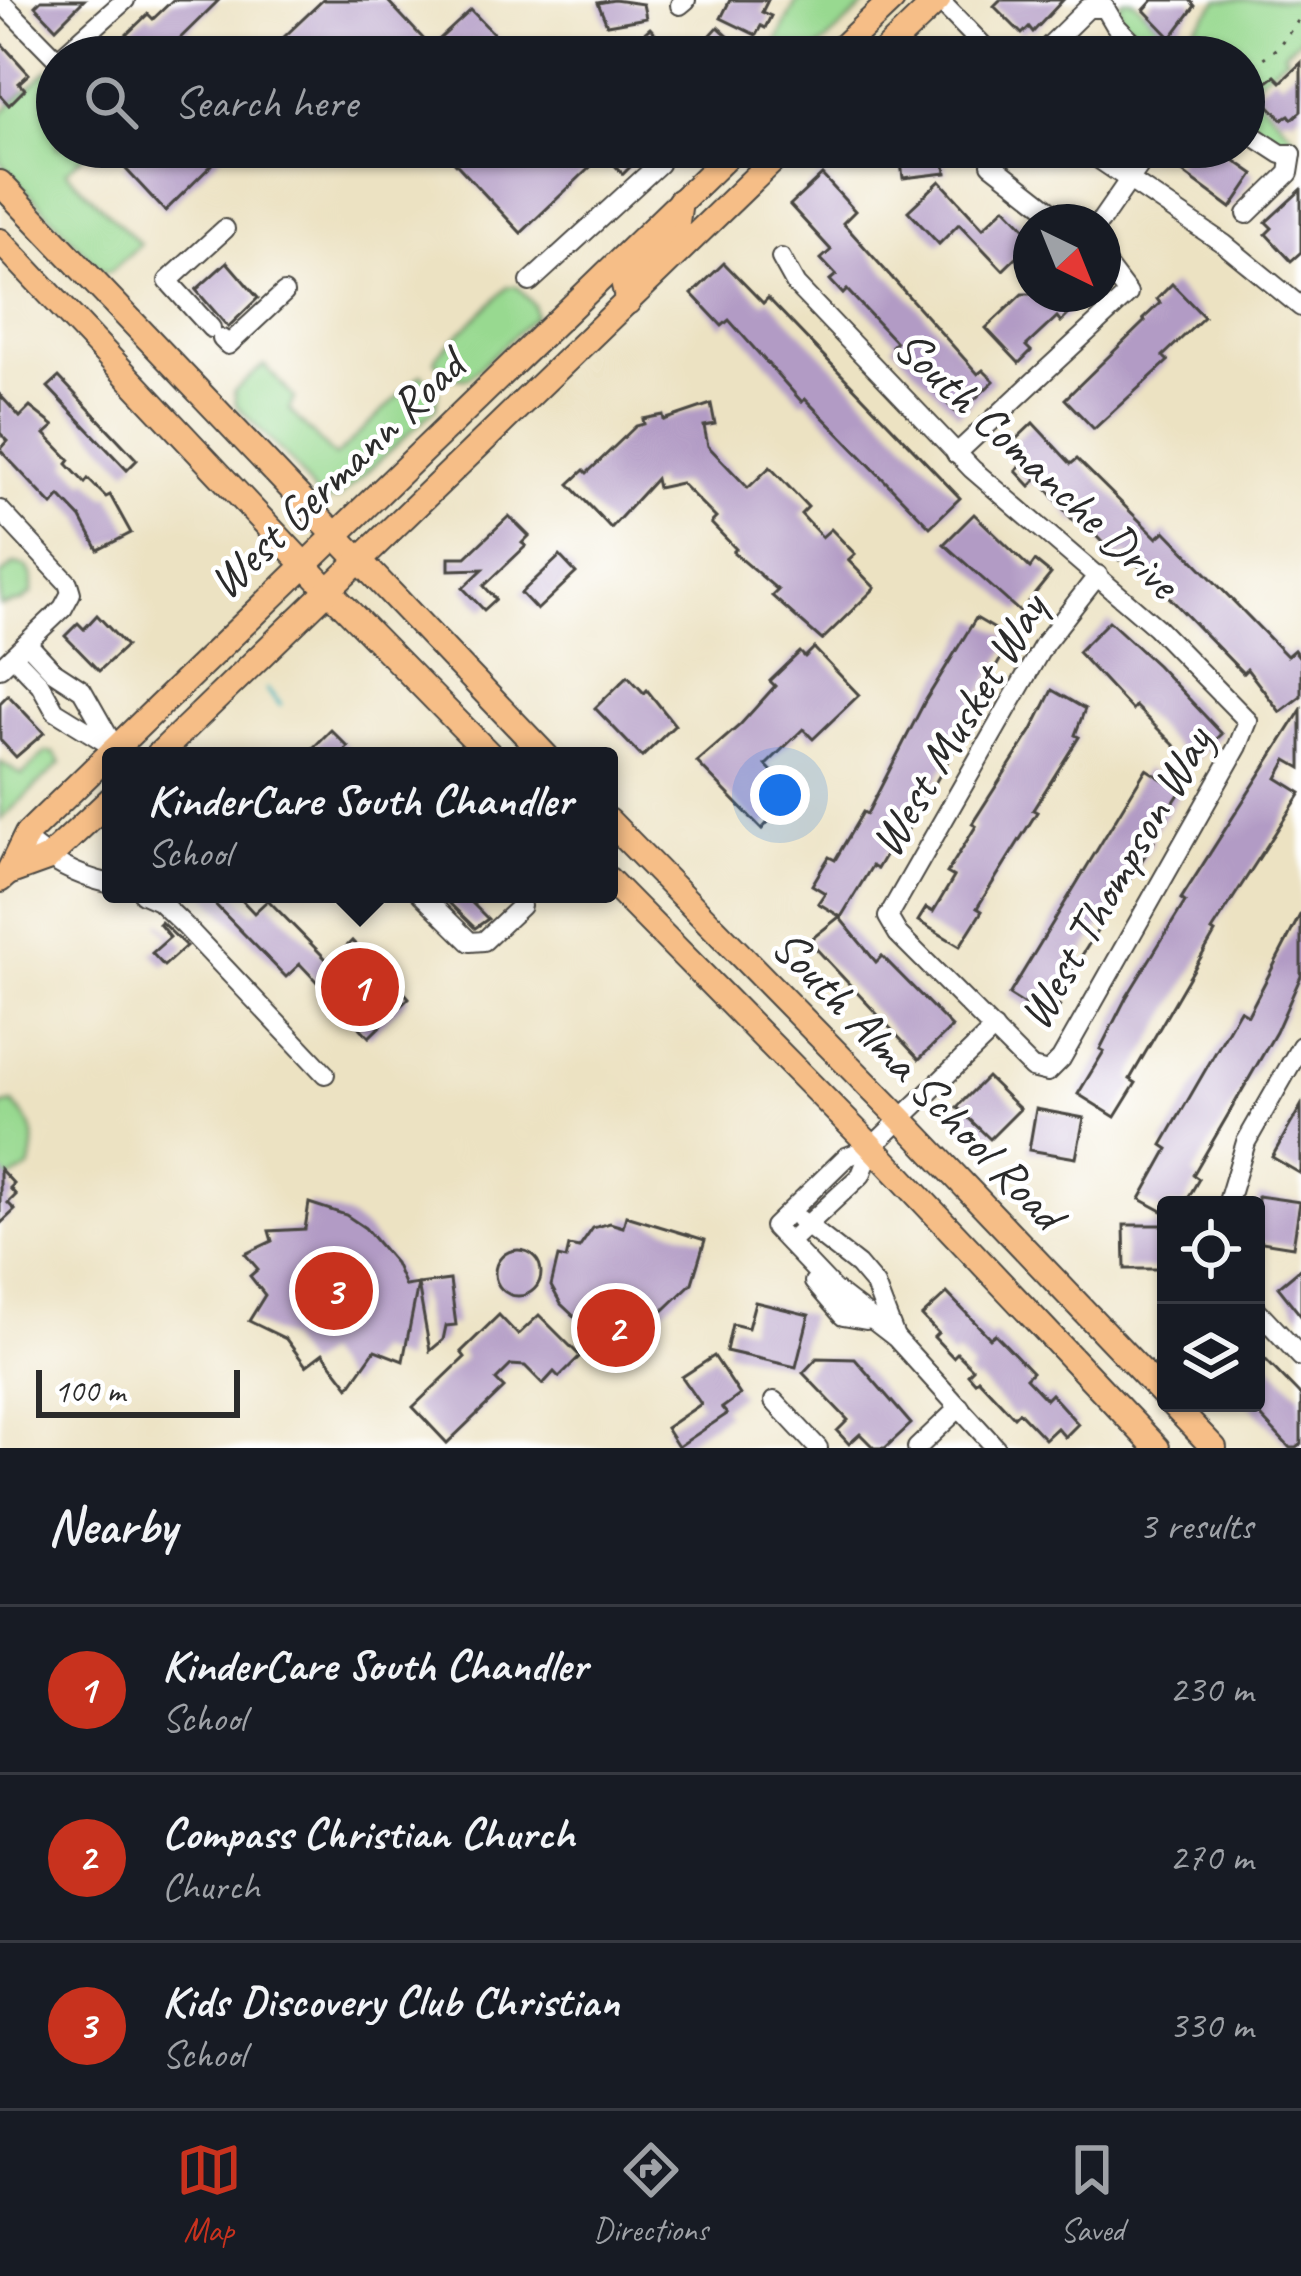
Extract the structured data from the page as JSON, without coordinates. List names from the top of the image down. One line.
{"streets":{"main road":["West Germann Road","South Alma School Road"],"street":["South Comanche Drive","West Musket Way","West Thompson Way"]},"crossings":[["South Comanche Drive","West Musket Way"],["South Comanche Drive","West Thompson Way"],["West Musket Way","West Thompson Way"],["West Thompson Way","South Alma School Road"]],"scale_bar":"100 m","north":"bottom right","page":{"search":"Search here","popup":["KinderCare South Chandler","School"],"pins":["1","3","2"],"scale":"100 m","heading":["Nearby","3 results"],"list":[{"mark":"1","name":"KinderCare South Chandler","note":"School","value":"230 m"},{"mark":"2","name":"Compass Christian Church","note":"Church","value":"270 m"},{"mark":"3","name":"Kids Discovery Club Christian","note":"School","value":"330 m"}],"nav":["Map","Directions","Saved"]}}
